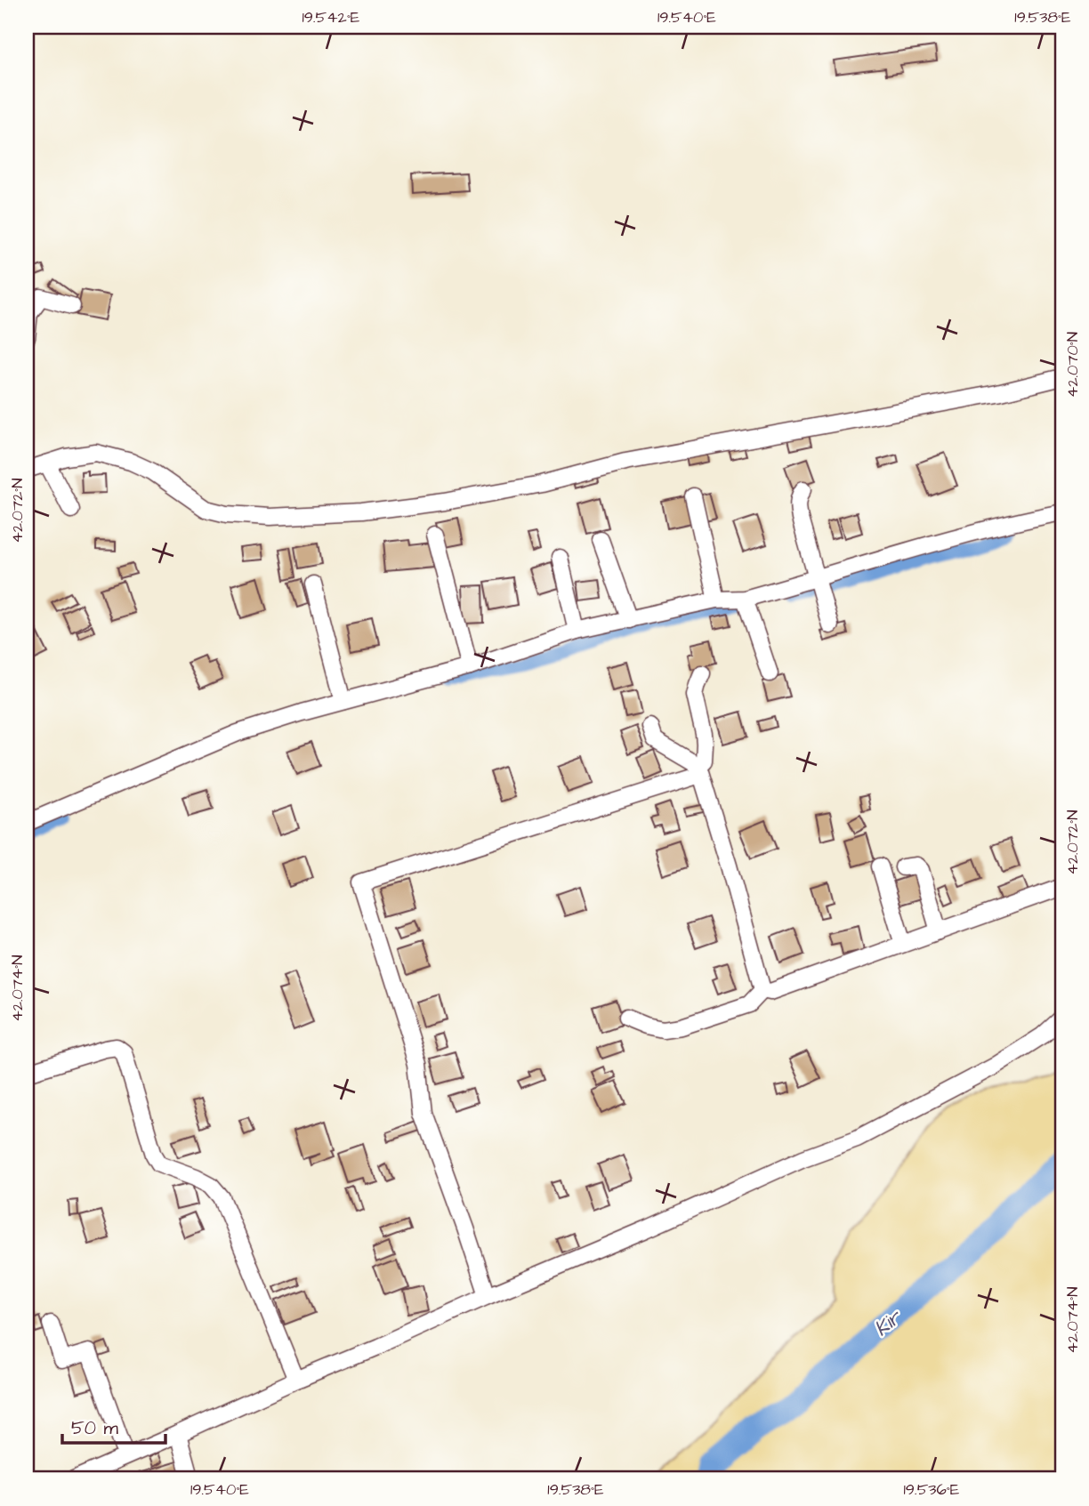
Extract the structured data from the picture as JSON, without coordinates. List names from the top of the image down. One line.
{"water":["Kir"],"scale_bar":"50 m","coordinates":["19.542°E","19.540°E","19.538°E","42.070°N","42.072°N","42.074°N","19.536°E"]}
